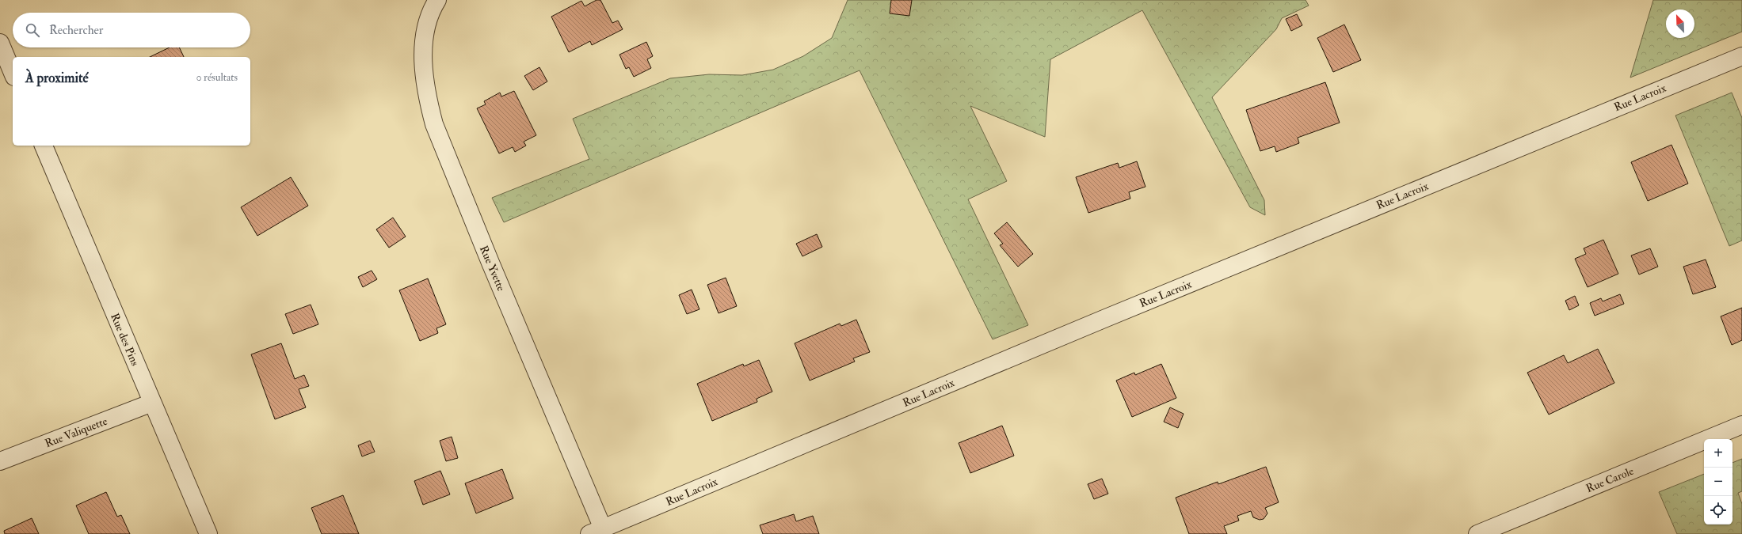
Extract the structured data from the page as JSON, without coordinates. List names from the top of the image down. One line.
{"streets":{"street":["Rue Lacroix","Rue Yvette","Rue des Pins","Rue Valiquette","Rue Carole"]},"crossings":[["Rue Lacroix","Rue Yvette"],["Rue des Pins","Rue Valiquette"]],"north":"top left","page":{"search":"Rechercher","heading":["À proximité","0 résultats"],"map_buttons":["+","−"]}}
